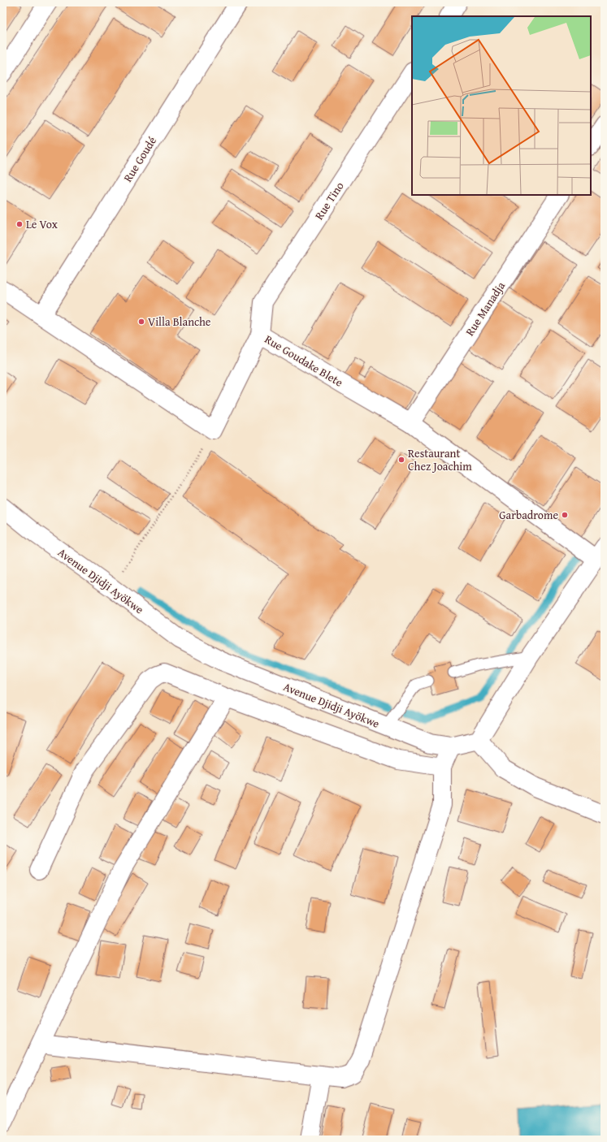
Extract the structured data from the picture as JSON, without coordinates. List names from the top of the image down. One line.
{"streets":{"street":["Rue Goudé","Rue Tino","Rue Manadja","Rue Goudake Blete","Avenue Djidji Ayökwe"]},"crossings":[["Rue Tino","Rue Goudake Blete"],["Rue Manadja","Rue Goudake Blete"]],"places":["Le Vox","Villa Blanche","Restaurant Chez Joachim","Garbadrome"]}
